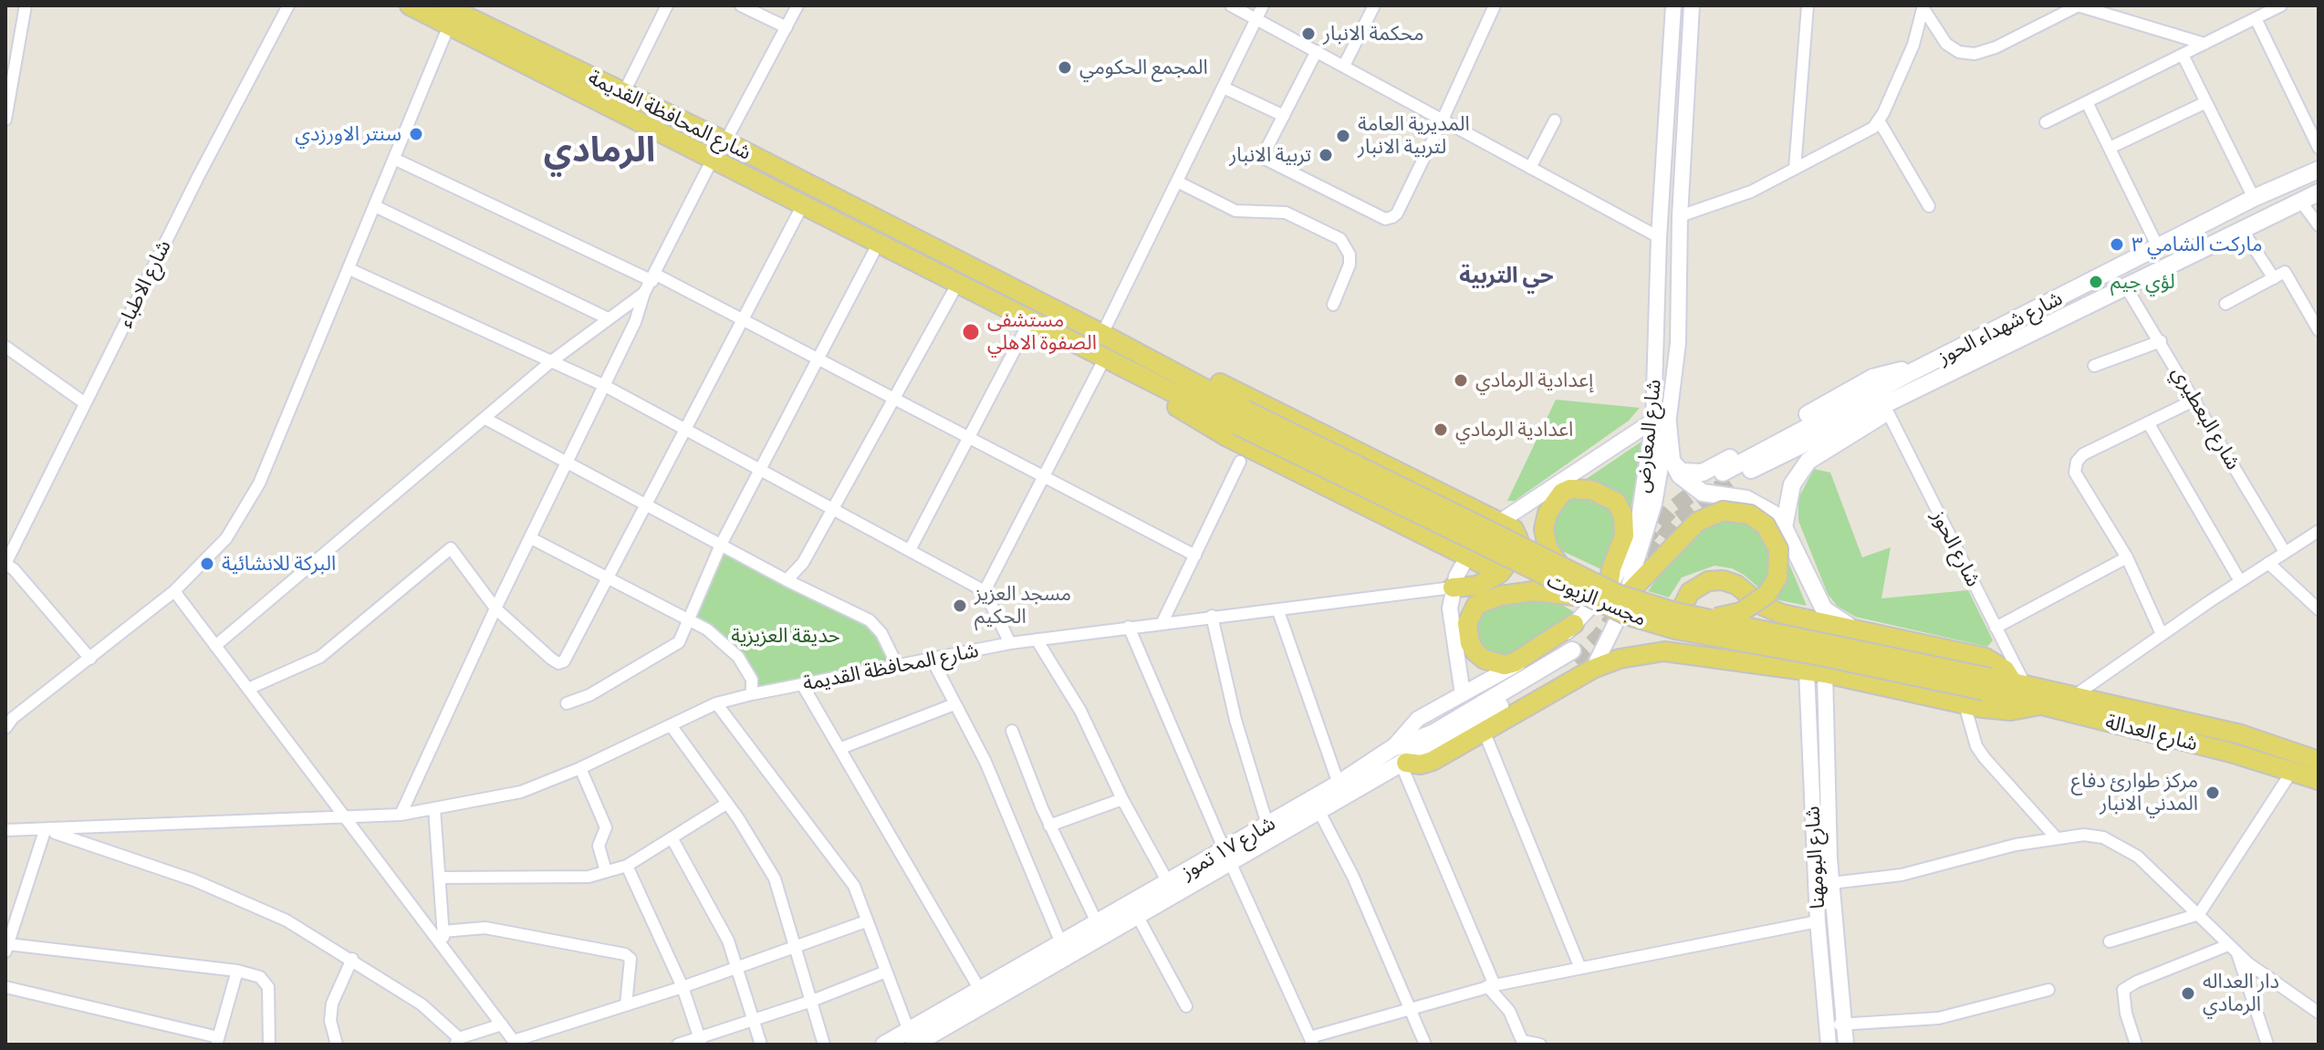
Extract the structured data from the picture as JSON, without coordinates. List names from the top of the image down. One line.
{"streets":{"main road":["شارع المحافظة القديمة","شارع شهداء الحوز","مجسر الزيوت","شارع العدالة","شارع ١٧ تموز"],"street":["شارع الاطباء","شارع البعطيري","شارع المعارض","شارع الحوز","شارع البومهنا"]},"crossings":[["شارع المحافظة القديمة","مجسر الزيوت"],["شارع شهداء الحوز","شارع البعطيري"],["شارع المعارض","شارع ١٧ تموز"],["شارع الحوز","شارع العدالة"],["مجسر الزيوت","شارع العدالة"]],"districts":["الرمادي","حي التربية"],"parks":["حديقة العزيزية"],"places":["محكمة الانبار","المجمع الحكومي","سنتر الاورزدي","المديرية العامة لتربية الانبار","تربية الانبار","ماركت الشامي ٣","لؤي جيم","مستشفى الصفوة الاهلي","إعدادية الرمادي","اعدادية الرمادي","البركة للانشائية","مسجد العزيز الحكيم","مركز طوارئ دفاع المدني الانبار","دار العداله الرمادي"]}
